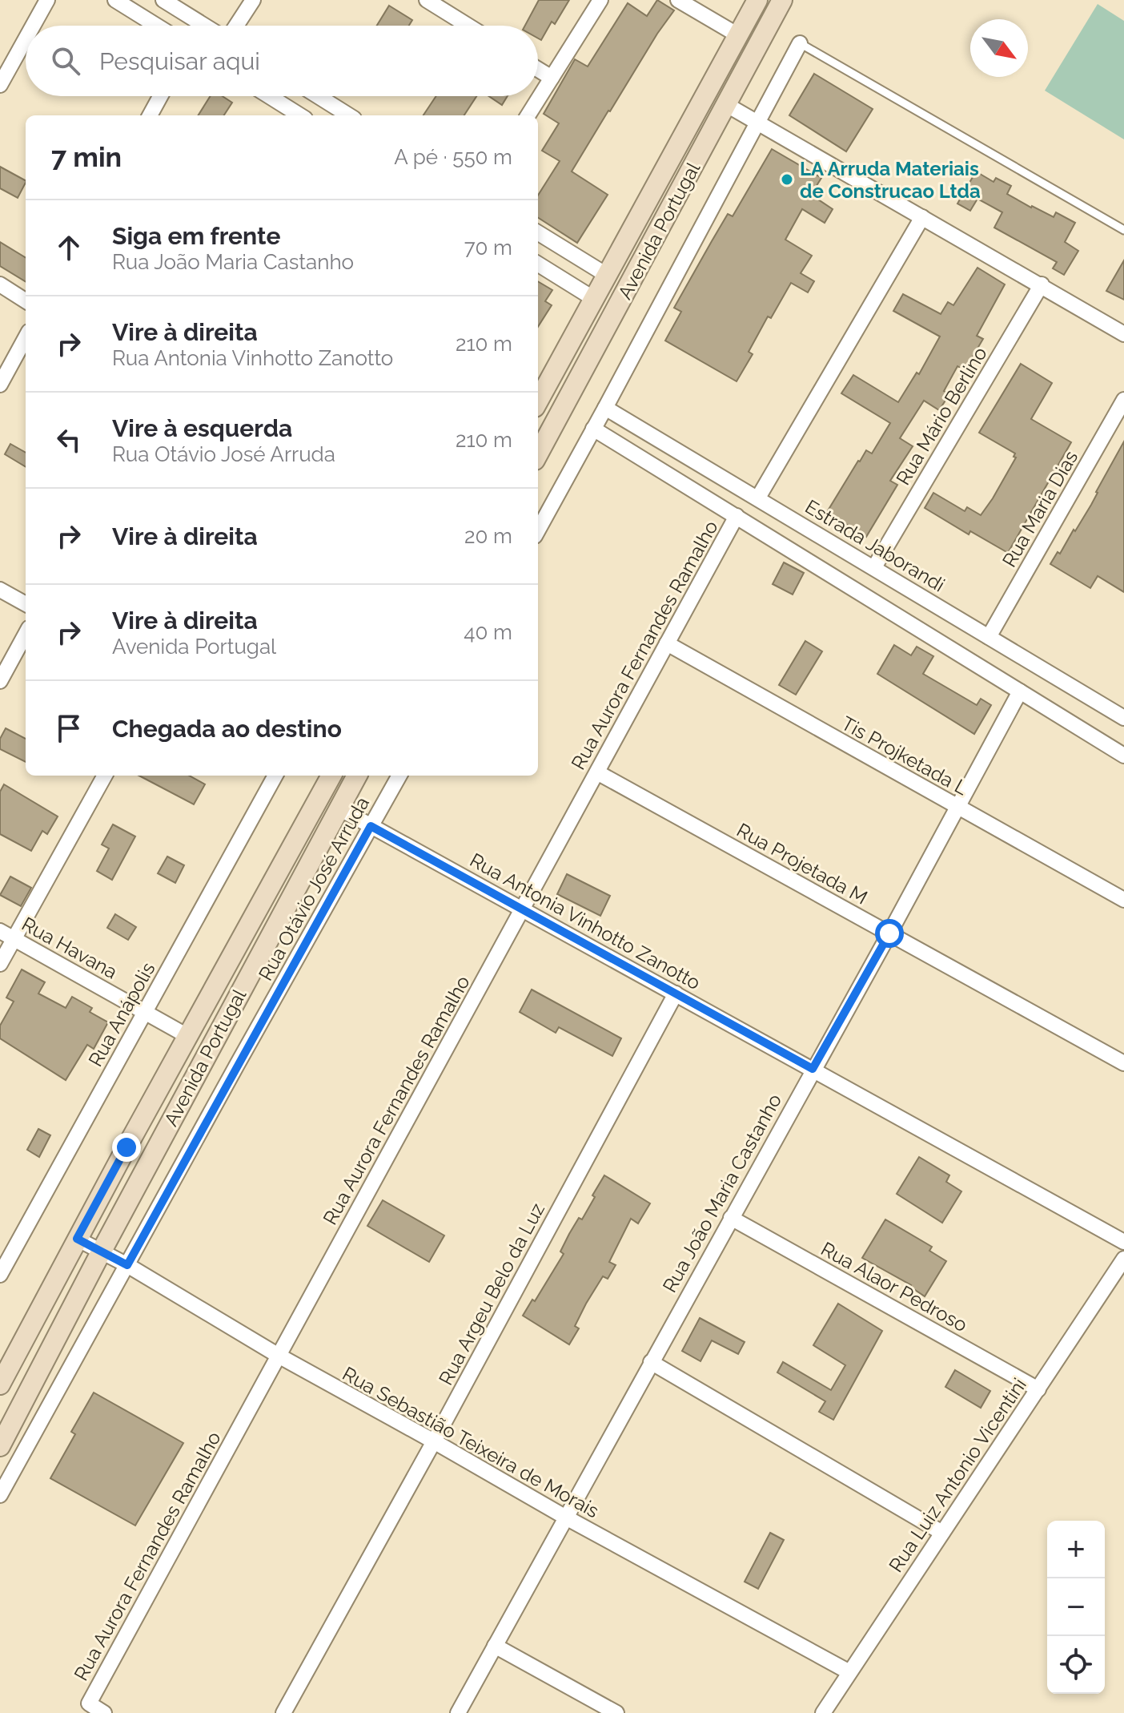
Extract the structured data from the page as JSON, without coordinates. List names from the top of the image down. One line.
{"streets":{"main road":["Avenida Portugal"],"street":["Rua Mário Berlino","Rua Maria Dias","Estrada Jaborandi","Rua Aurora Fernandes Ramalho","Tis Projketada L","Rua Projetada M","Rua Otávio José Arruda","Rua Antonia Vinhotto Zanotto","Rua Havana","Rua Anápolis","Rua João Maria Castanho","Rua Alaor Pedroso","Rua Argeu Belo da Luz","Rua Sebastião Teixeira de Morais","Rua Luiz Antonio Vicentini"]},"crossings":[["Avenida Portugal","Rua Antonia Vinhotto Zanotto"],["Avenida Portugal","Rua Havana"],["Avenida Portugal","Rua Sebastião Teixeira de Morais"],["Rua Mário Berlino","Estrada Jaborandi"],["Rua Maria Dias","Estrada Jaborandi"],["Rua Aurora Fernandes Ramalho","Tis Projketada L"],["Rua Aurora Fernandes Ramalho","Rua Projetada M"],["Rua Aurora Fernandes Ramalho","Rua Antonia Vinhotto Zanotto"],["Rua Aurora Fernandes Ramalho","Rua Sebastião Teixeira de Morais"],["Tis Projketada L","Rua João Maria Castanho"],["Rua Projetada M","Rua João Maria Castanho"],["Rua Otávio José Arruda","Rua Antonia Vinhotto Zanotto"],["Rua Otávio José Arruda","Rua Sebastião Teixeira de Morais"],["Rua Antonia Vinhotto Zanotto","Rua João Maria Castanho"],["Rua Antonia Vinhotto Zanotto","Rua Argeu Belo da Luz"],["Rua Havana","Rua Anápolis"],["Rua João Maria Castanho","Rua Alaor Pedroso"],["Rua João Maria Castanho","Rua Sebastião Teixeira de Morais"],["Rua Alaor Pedroso","Rua Luiz Antonio Vicentini"],["Rua Argeu Belo da Luz","Rua Sebastião Teixeira de Morais"],["Rua Sebastião Teixeira de Morais","Rua Luiz Antonio Vicentini"]],"places":["LA Arruda Materiais de Construcao Ltda"],"north":"bottom right","page":{"search":"Pesquisar aqui","heading":["7 min","A pé · 550 m"],"list":[["Siga em frente","Rua João Maria Castanho","70 m"],["Vire à direita","Rua Antonia Vinhotto Zanotto","210 m"],["Vire à esquerda","Rua Otávio José Arruda","210 m"],["Vire à direita","20 m"],["Vire à direita","Avenida Portugal","40 m"],"Chegada ao destino"],"map_buttons":["+","−"]}}
